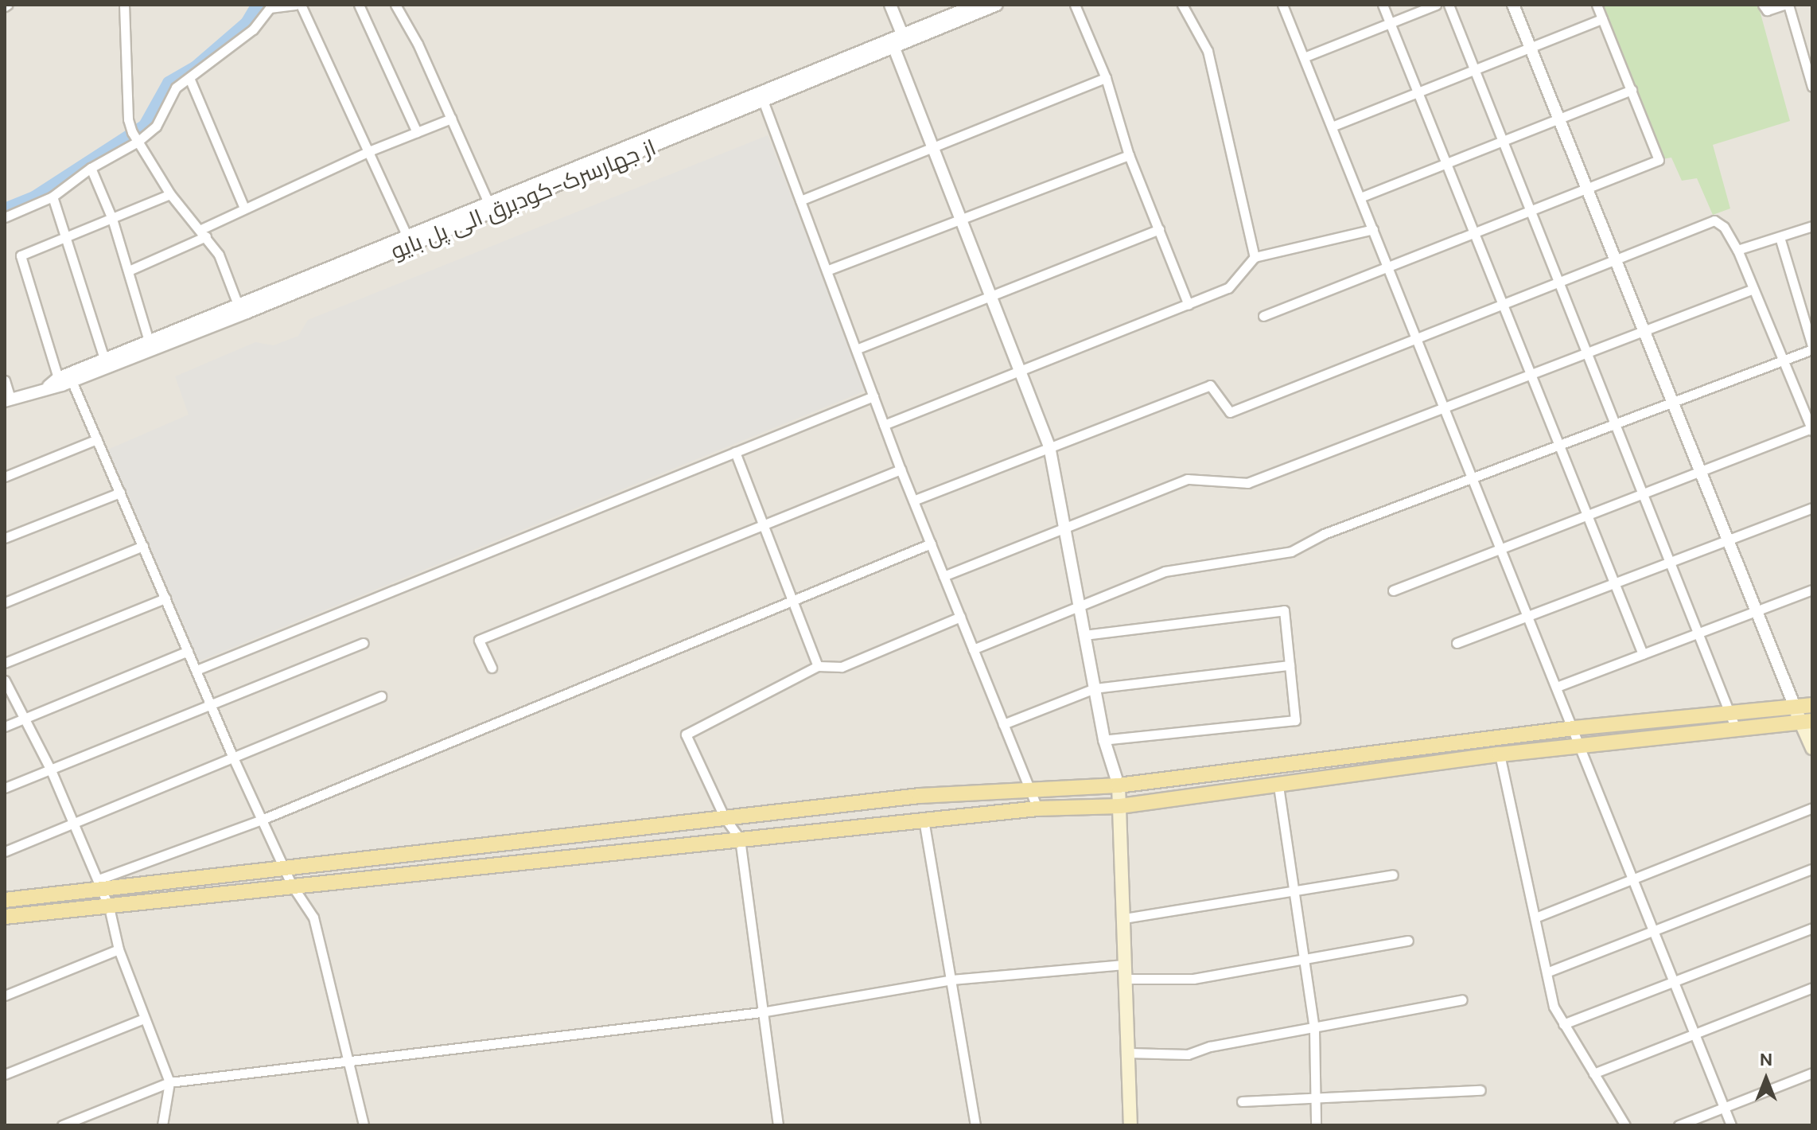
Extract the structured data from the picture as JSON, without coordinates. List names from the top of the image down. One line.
{"streets":{"street":["از جهارسرک-کودبرق الی پل بایو"]},"north":"top"}
